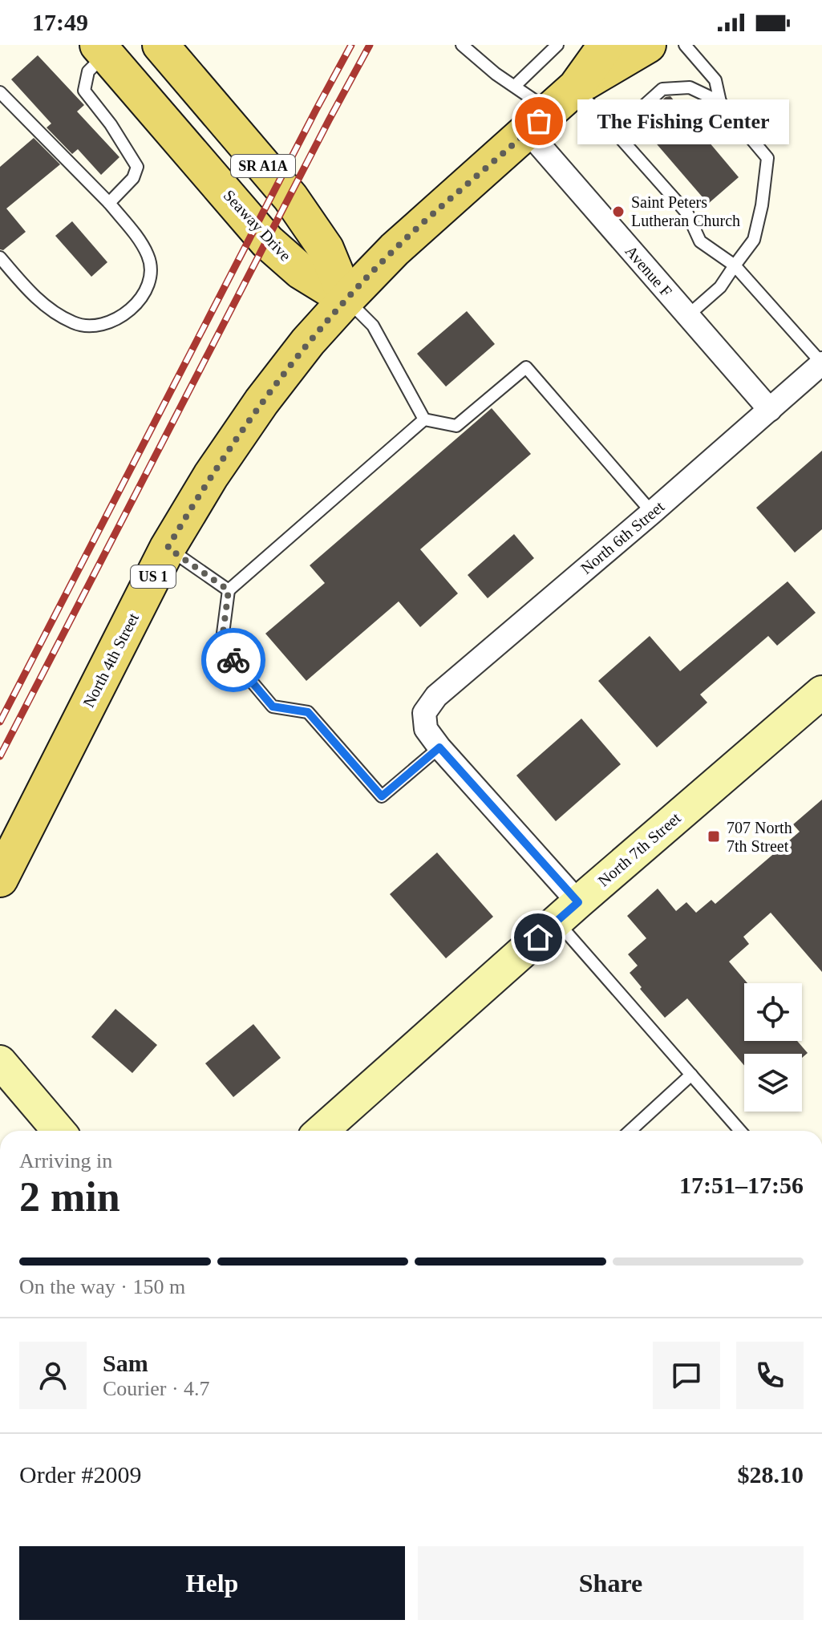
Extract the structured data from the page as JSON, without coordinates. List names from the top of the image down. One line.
{"streets":{"main road":["SR A1A","Seaway Drive","US 1","North 4th Street"],"street":["Avenue F","North 6th Street","North 7th Street"]},"crossings":[["SR A1A","Seaway Drive"],["SR A1A","North 4th Street"],["Seaway Drive","North 4th Street"],["Avenue F","North 6th Street"],["Avenue F","North 4th Street"]],"places":{"other":["The Fishing Center","Saint Peters Lutheran Church"],"transit":["707 North 7th Street"]},"page":{"status":"17:49","bubble":"The Fishing Center","heading":["2 min","Arriving in","17:51–17:56"],"panel":["Sam","Courier · 4.7","Order #2009","$28.10"],"bar":"On the way · 150 m","buttons":["Help","Share"]}}
